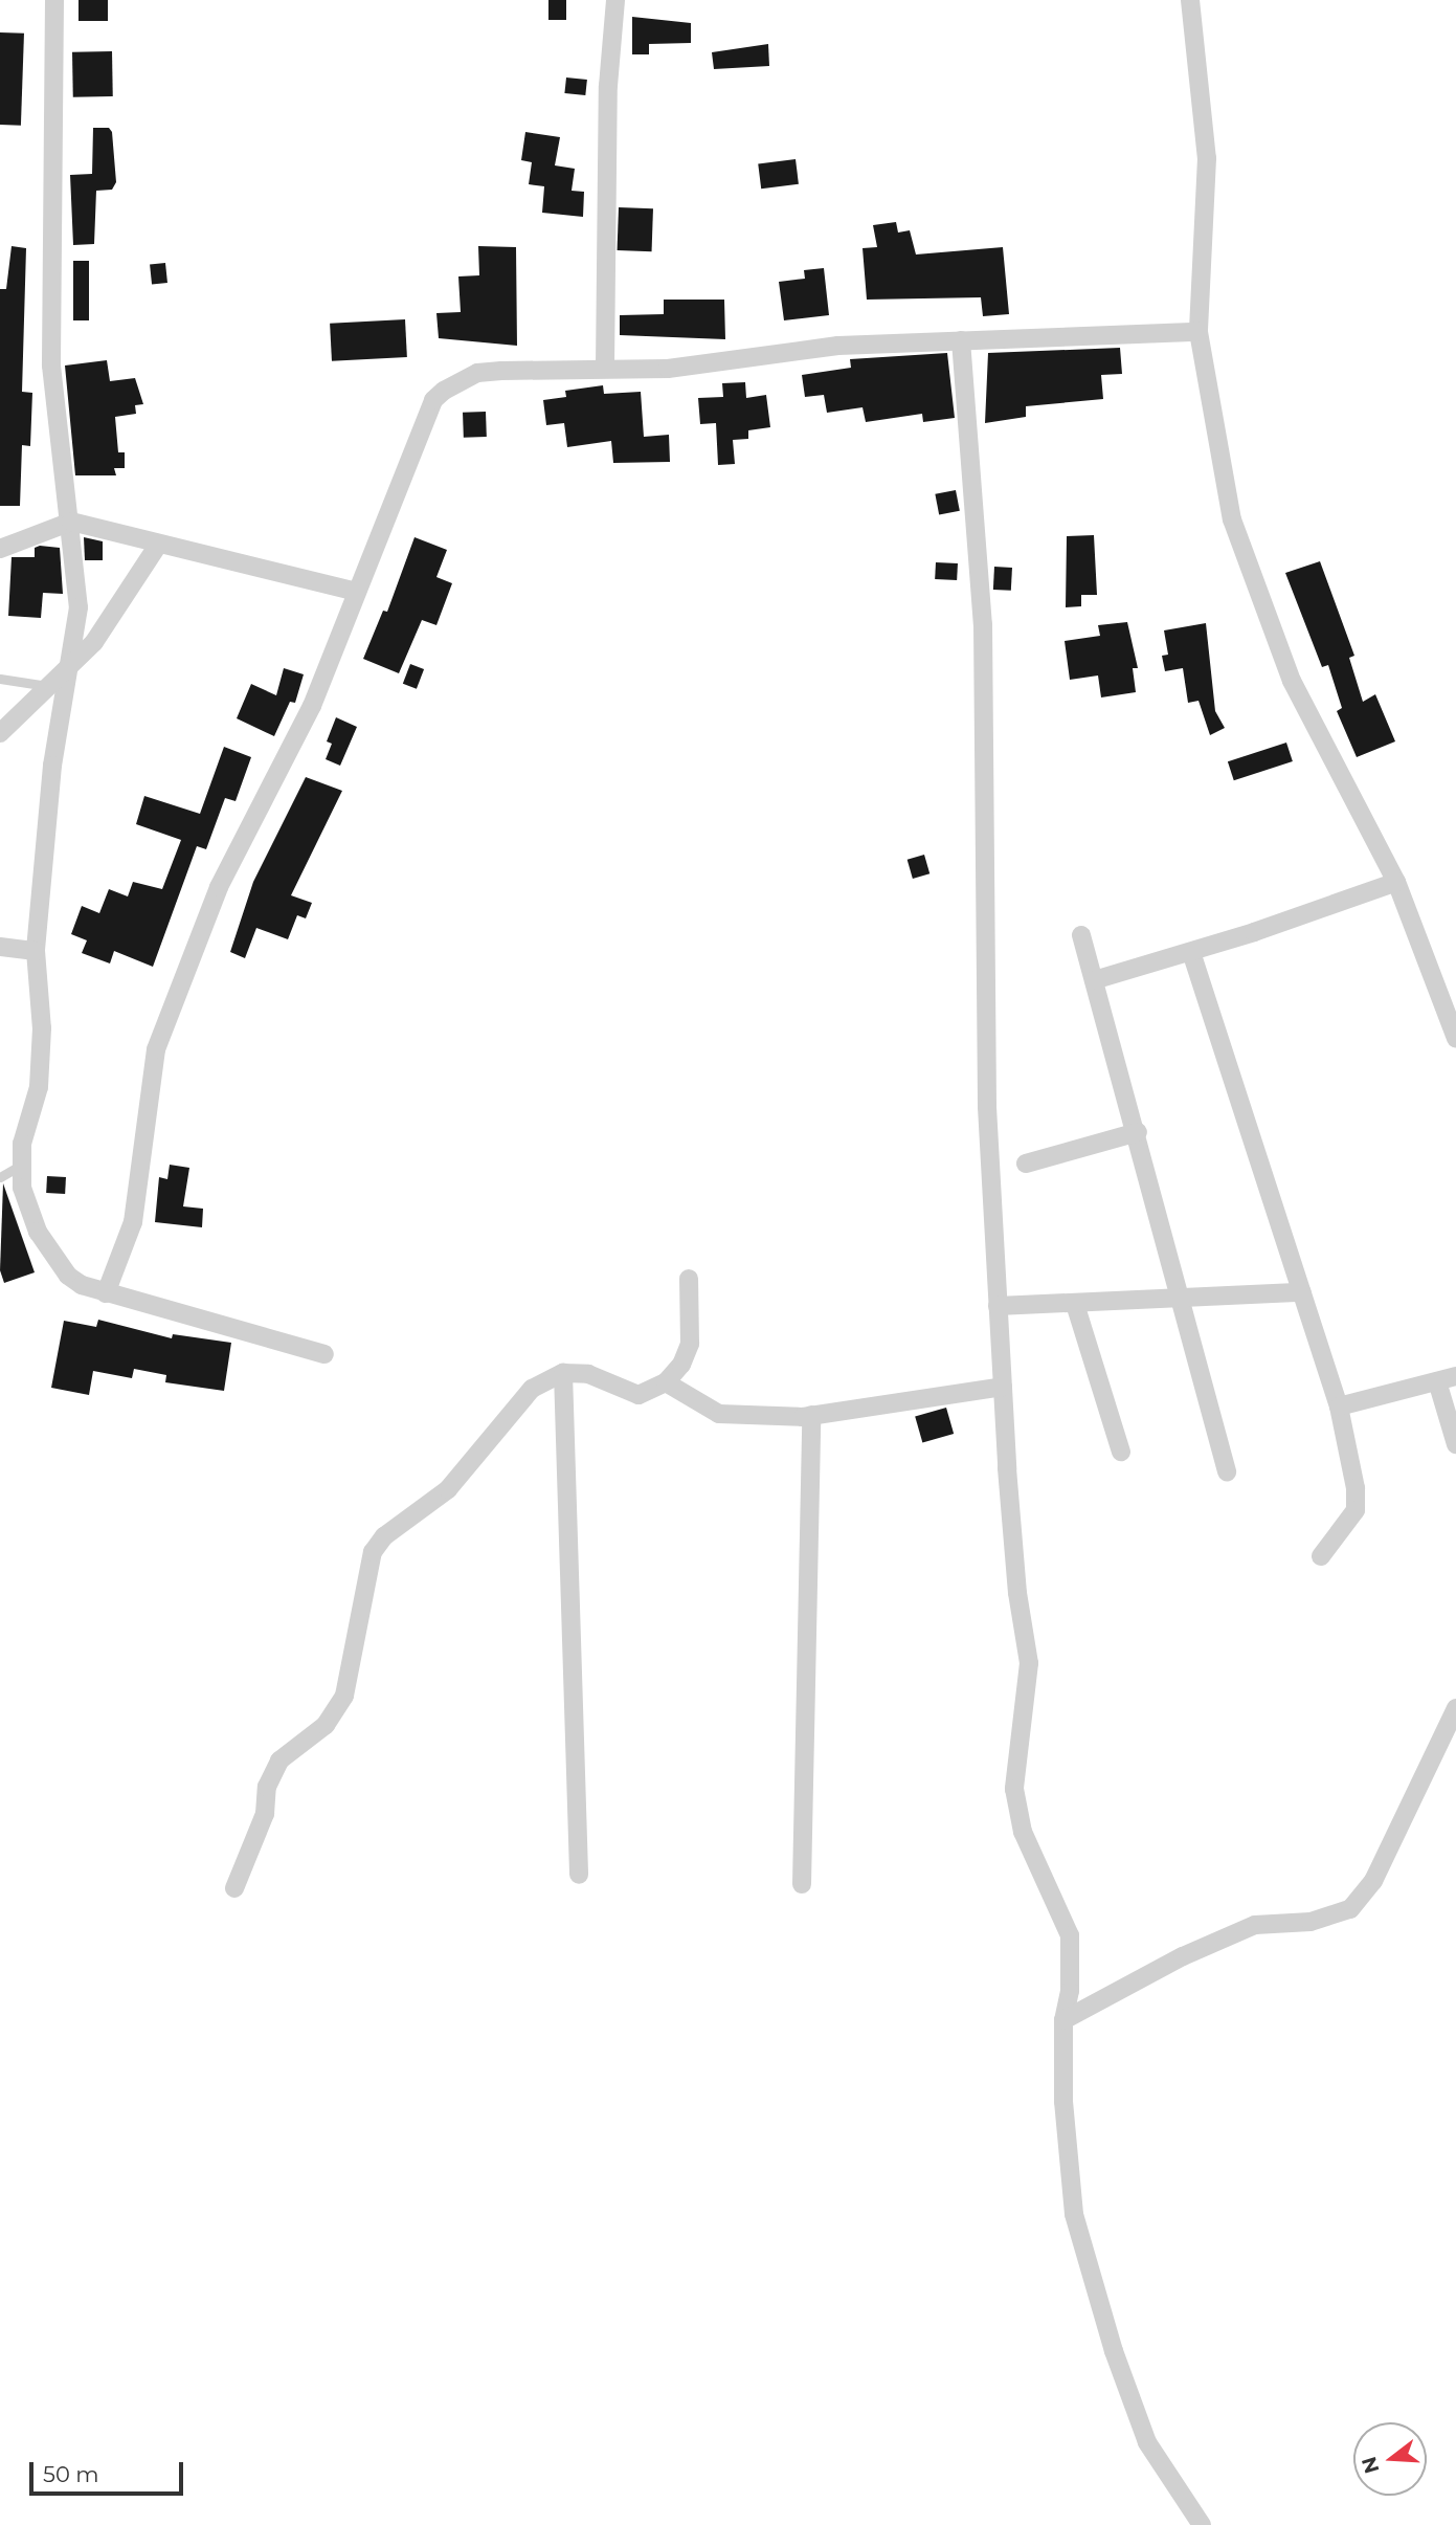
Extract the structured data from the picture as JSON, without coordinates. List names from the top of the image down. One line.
{"scale_bar":"50 m","north":"left"}
